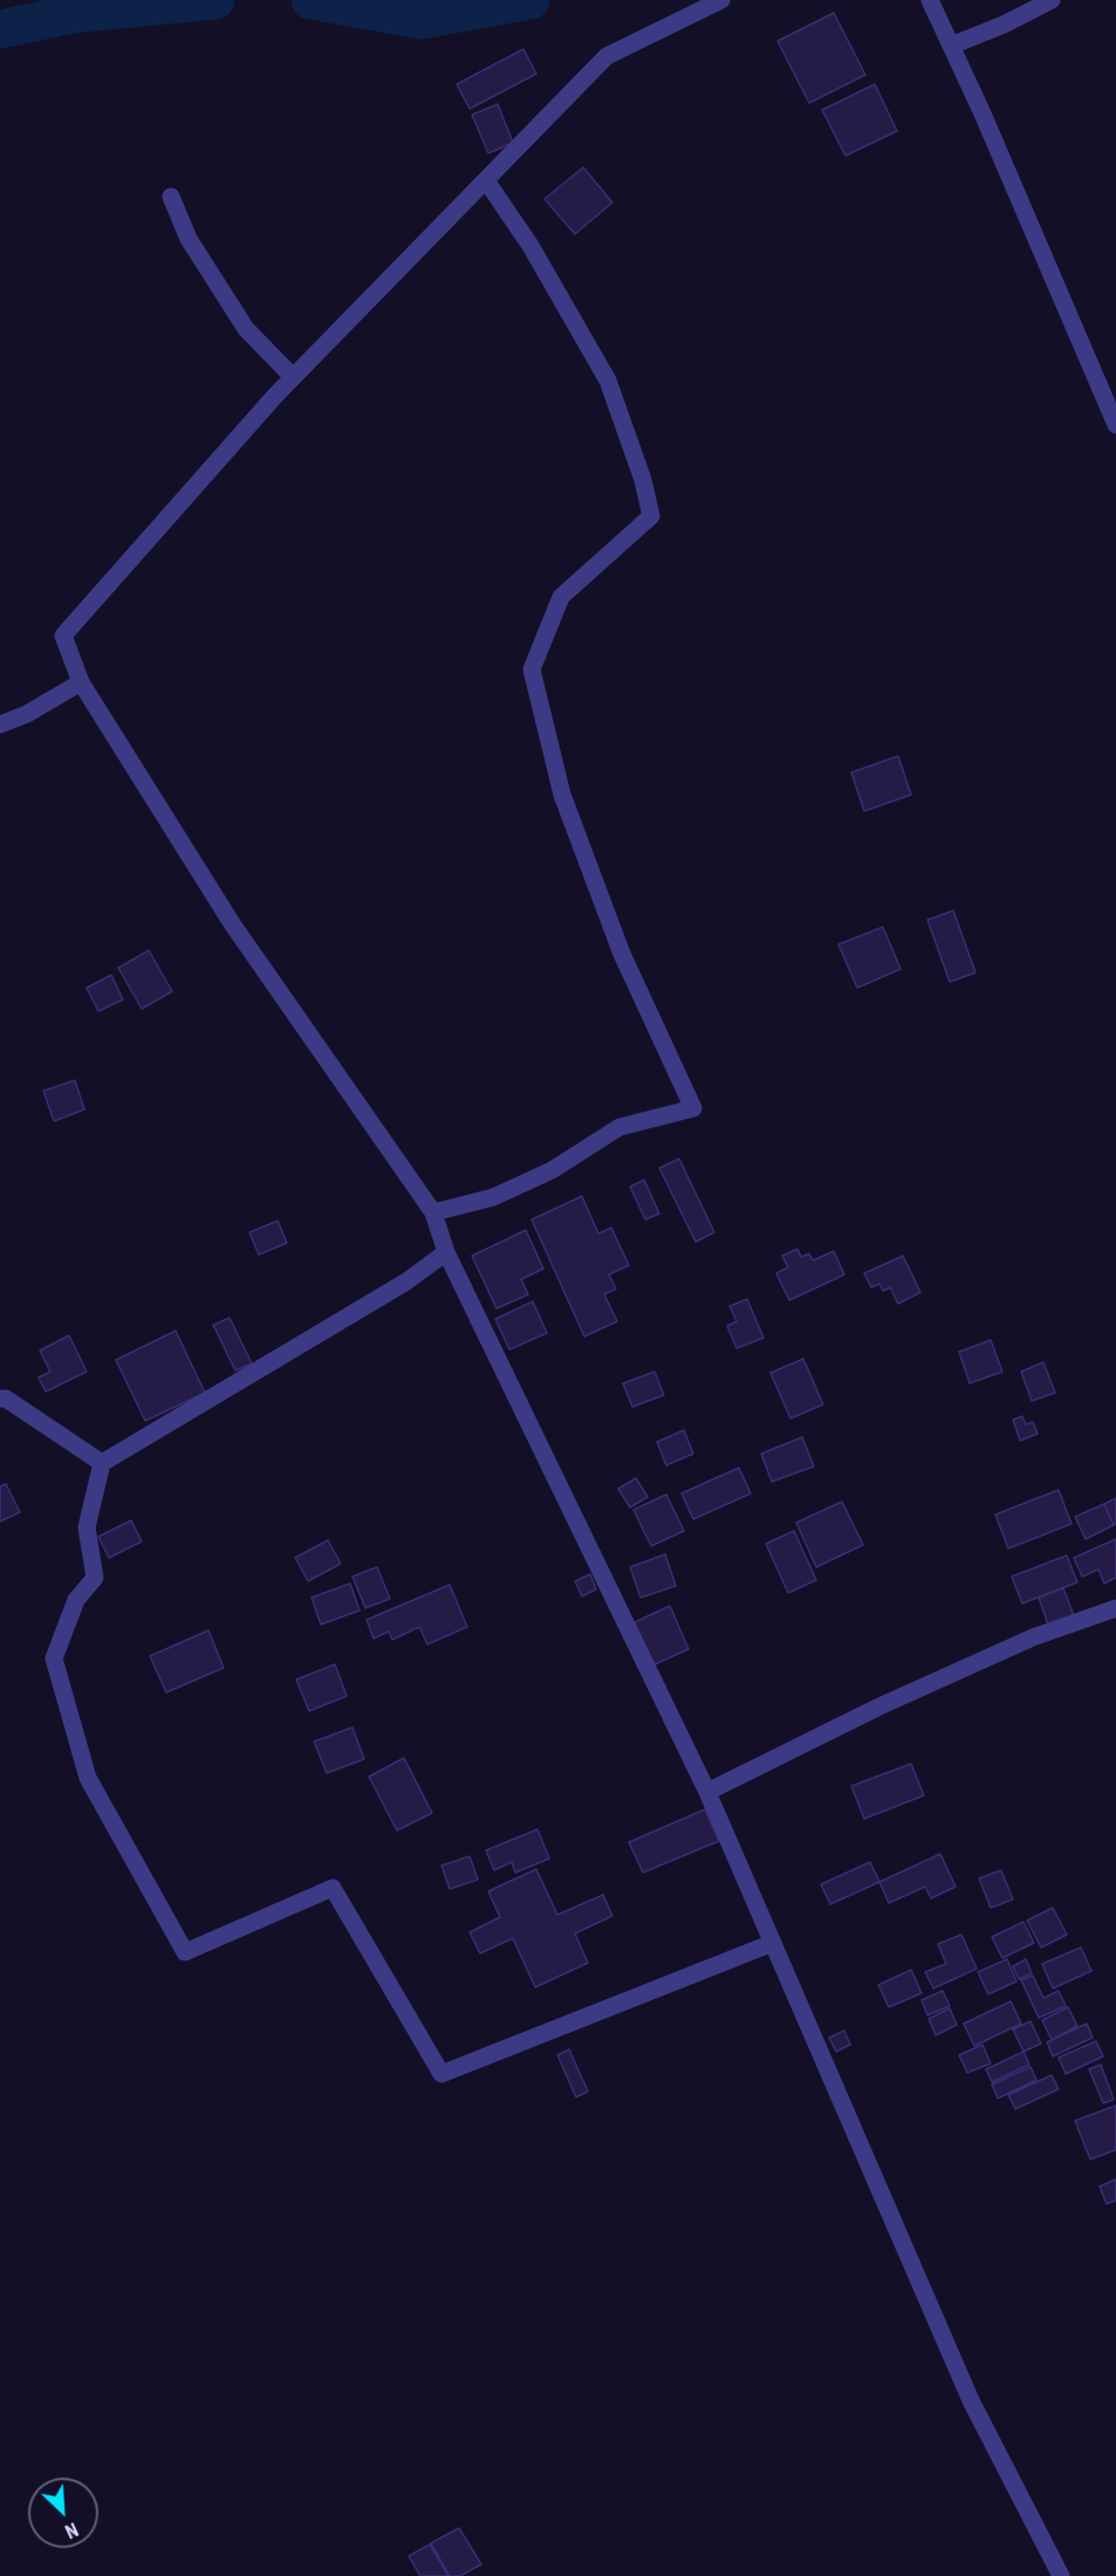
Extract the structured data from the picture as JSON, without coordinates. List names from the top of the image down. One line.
{"north":"bottom right"}
